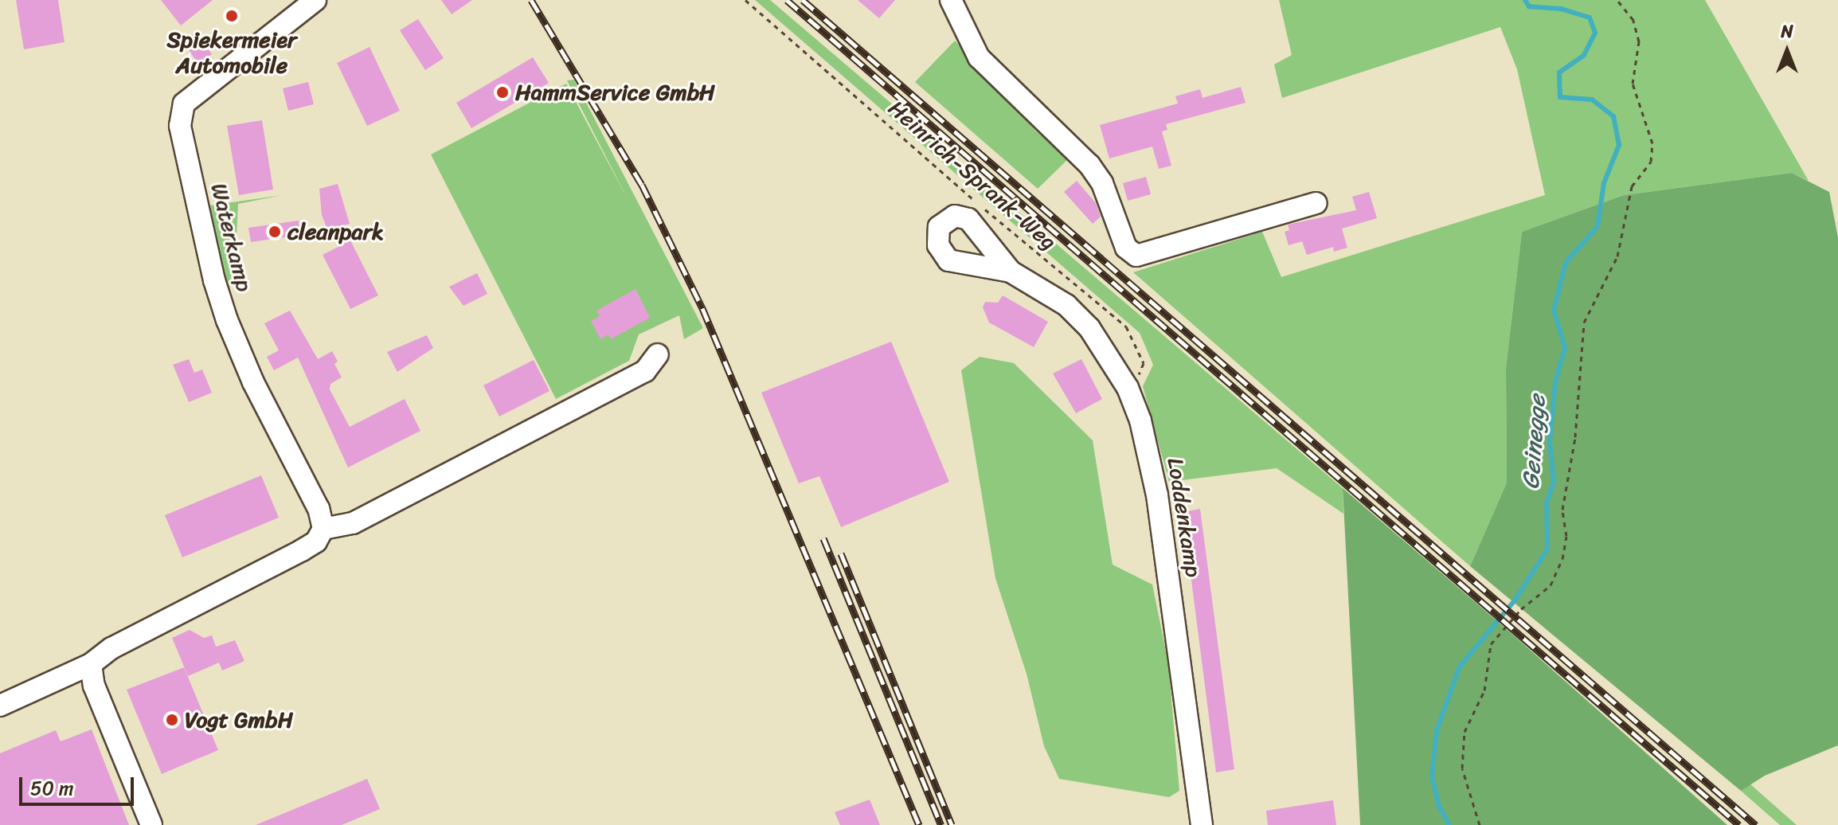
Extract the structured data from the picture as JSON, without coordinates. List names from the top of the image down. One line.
{"streets":{"street":["Waterkamp","Loddenkamp"],"path":["Heinrich-Sprank-Weg"]},"crossings":[["Heinrich-Sprank-Weg","Loddenkamp"]],"water":["Geinegge"],"places":["Spiekermeier Automobile","HammService GmbH","cleanpark","Vogt GmbH"],"scale_bar":"50 m","north":"top"}
